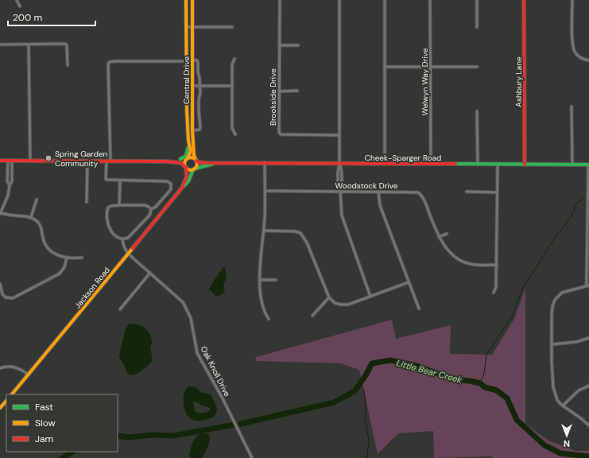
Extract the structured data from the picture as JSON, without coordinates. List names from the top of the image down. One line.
{"streets":{"main road":["Central Drive","Ashbury Lane","Cheek-Sparger Road","Jackson Road"],"street":["Welwyn Way Drive","Brookside Drive","Woodstock Drive","Oak Knoll Drive"]},"crossings":[["Central Drive","Cheek-Sparger Road"],["Central Drive","Jackson Road"],["Welwyn Way Drive","Cheek-Sparger Road"],["Ashbury Lane","Cheek-Sparger Road"],["Cheek-Sparger Road","Jackson Road"],["Jackson Road","Oak Knoll Drive"]],"water":["Little Bear Creek"],"places":["Spring Garden Community"],"legend":["Fast","Slow","Jam"],"scale_bar":"200 m","north":"bottom"}
